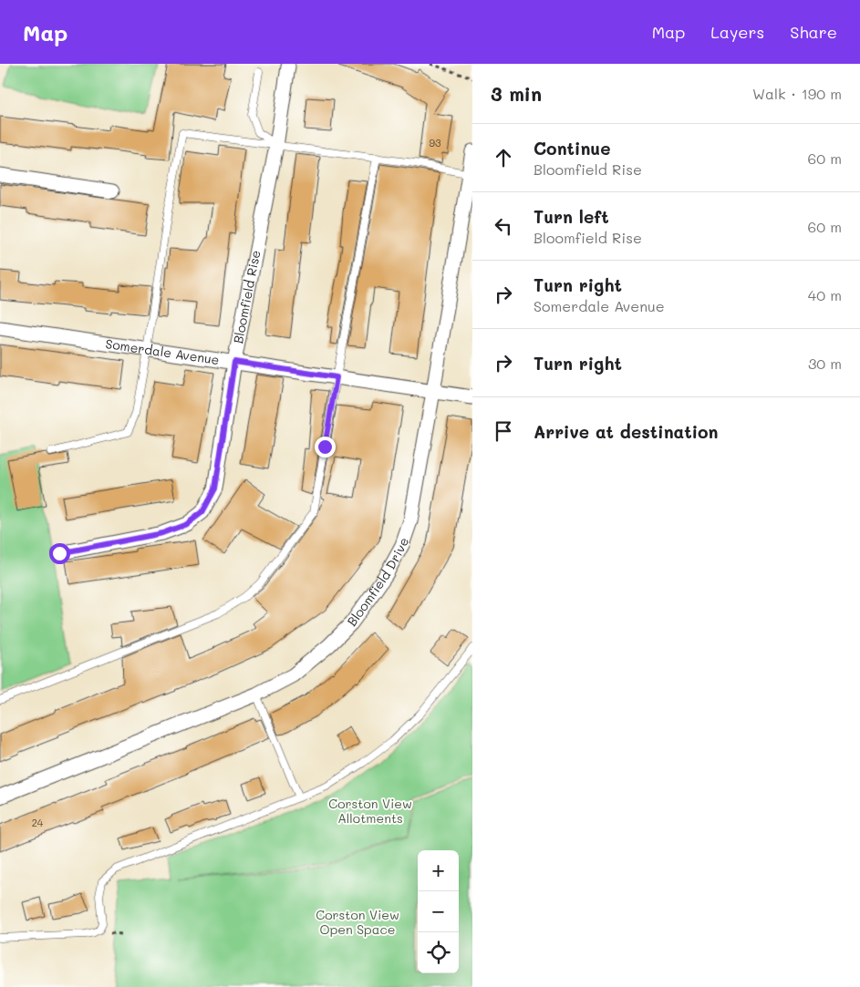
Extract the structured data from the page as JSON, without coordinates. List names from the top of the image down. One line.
{"streets":{"street":["Bloomfield Rise","Somerdale Avenue","Bloomfield Drive"]},"crossings":[["Bloomfield Rise","Somerdale Avenue"],["Somerdale Avenue","Bloomfield Drive"]],"parks":["Corston View Allotments","Corston View Open Space"],"house_numbers":["93","24"],"page":{"header":"Map","nav":["Map","Layers","Share"],"heading":["3 min","Walk · 190 m"],"list":[["Continue","Bloomfield Rise","60 m"],["Turn left","Bloomfield Rise","60 m"],["Turn right","Somerdale Avenue","40 m"],["Turn right","30 m"],"Arrive at destination"],"map_buttons":["+","−"]}}
